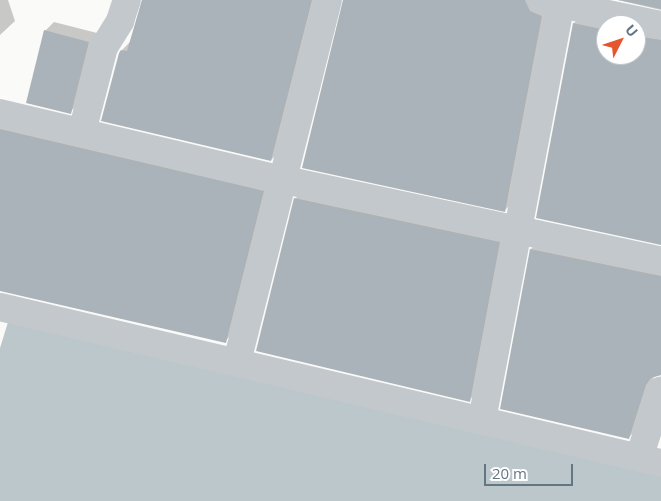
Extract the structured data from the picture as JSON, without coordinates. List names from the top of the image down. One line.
{"scale_bar":"20 m","north":"top right"}
